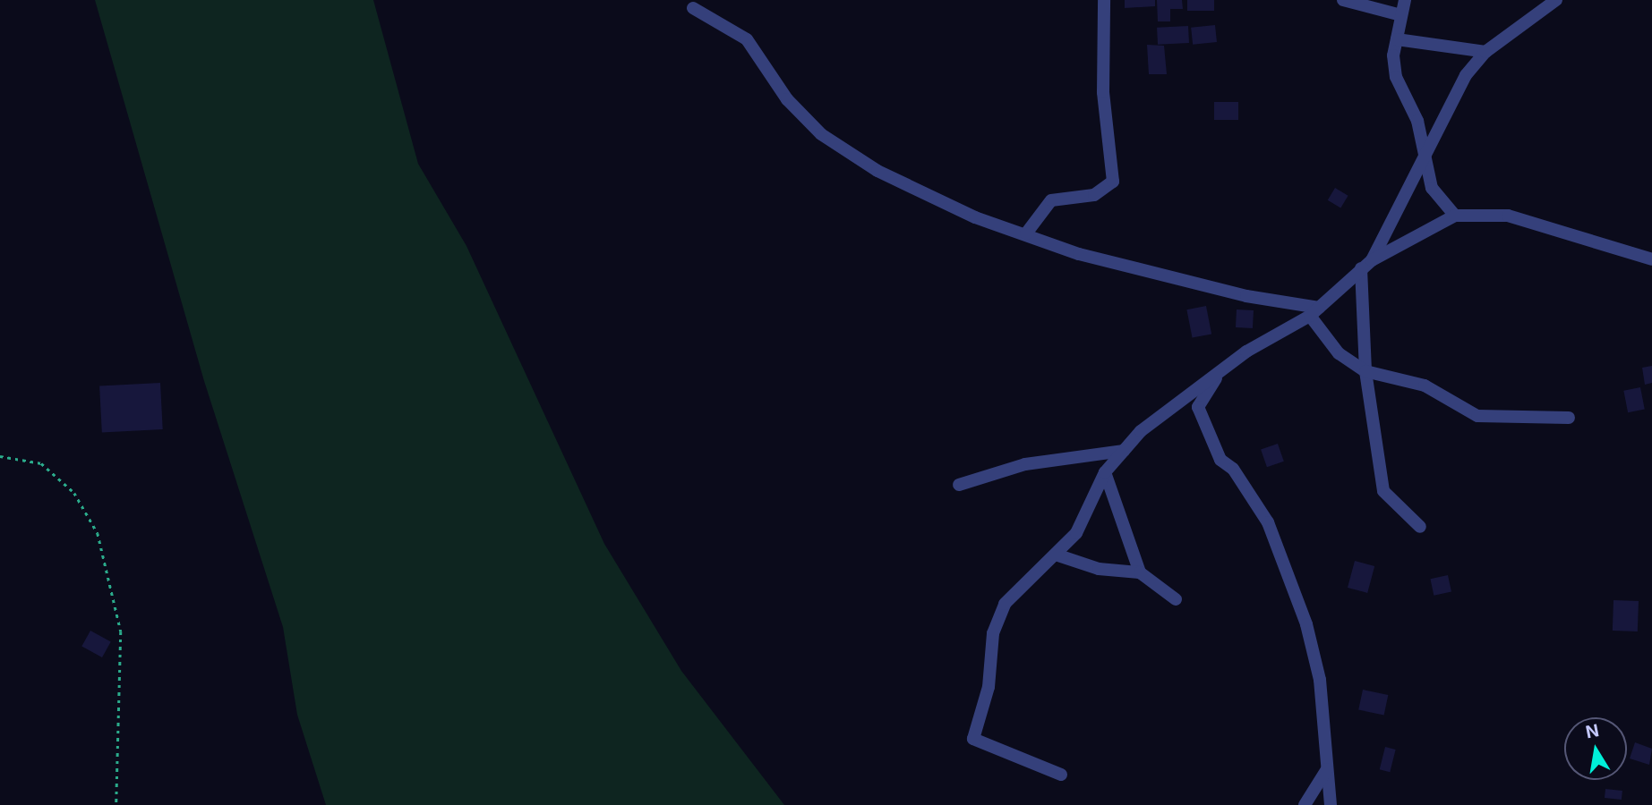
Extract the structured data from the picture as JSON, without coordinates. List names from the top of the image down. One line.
{"north":"top"}
